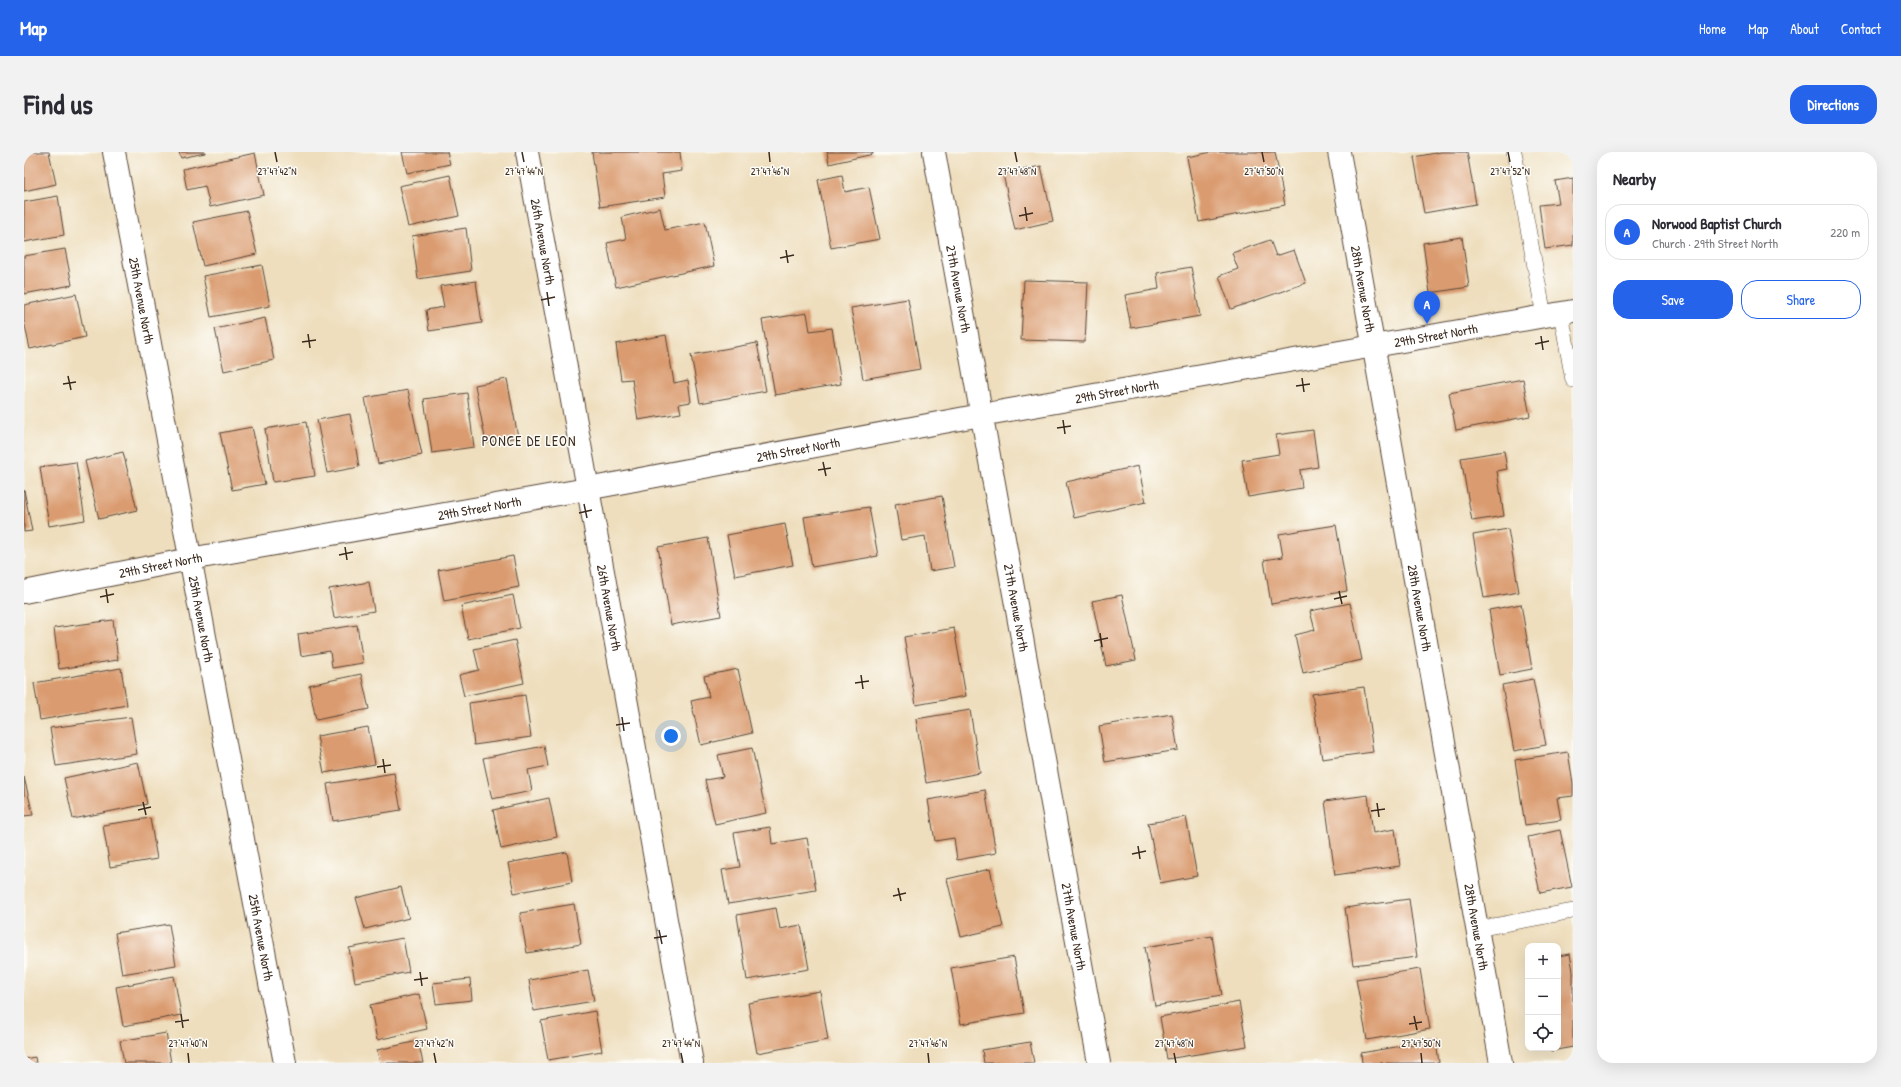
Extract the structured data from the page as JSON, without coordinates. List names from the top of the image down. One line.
{"streets":{"street":["26th Avenue North","28th Avenue North","27th Avenue North","25th Avenue North","29th Street North"]},"crossings":[["26th Avenue North","29th Street North"],["28th Avenue North","29th Street North"],["27th Avenue North","29th Street North"],["25th Avenue North","29th Street North"]],"districts":["PONCE DE LEON"],"page":{"header":"Map","nav":["Home","Map","About","Contact"],"title":"Find us","buttons":["Directions",["Save","Share"]],"heading":"Nearby","list":[{"mark":"A","name":"Norwood Baptist Church","note":"Church · 29th Street North","value":"220 m"}],"pins":"A","map_buttons":["+","−"]},"coordinates":["27°47'42\"N","27°47'44\"N","27°47'46\"N","27°47'48\"N","27°47'50\"N","27°47'52\"N","27°47'40\"N"]}
